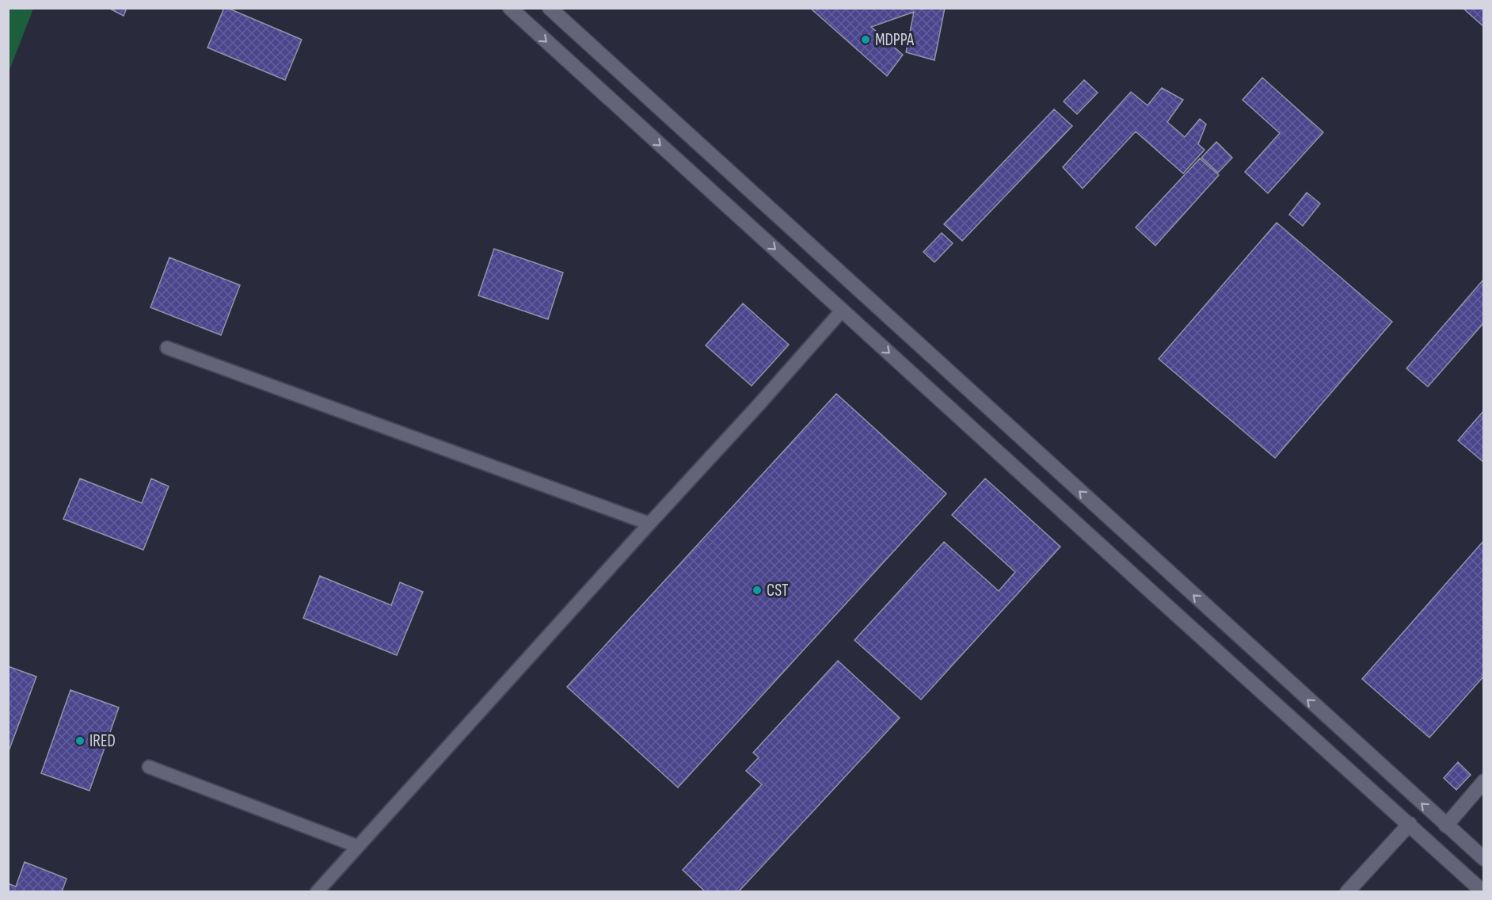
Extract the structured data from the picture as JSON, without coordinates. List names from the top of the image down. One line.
{"places":["MDPPA","CST","IRED"]}
